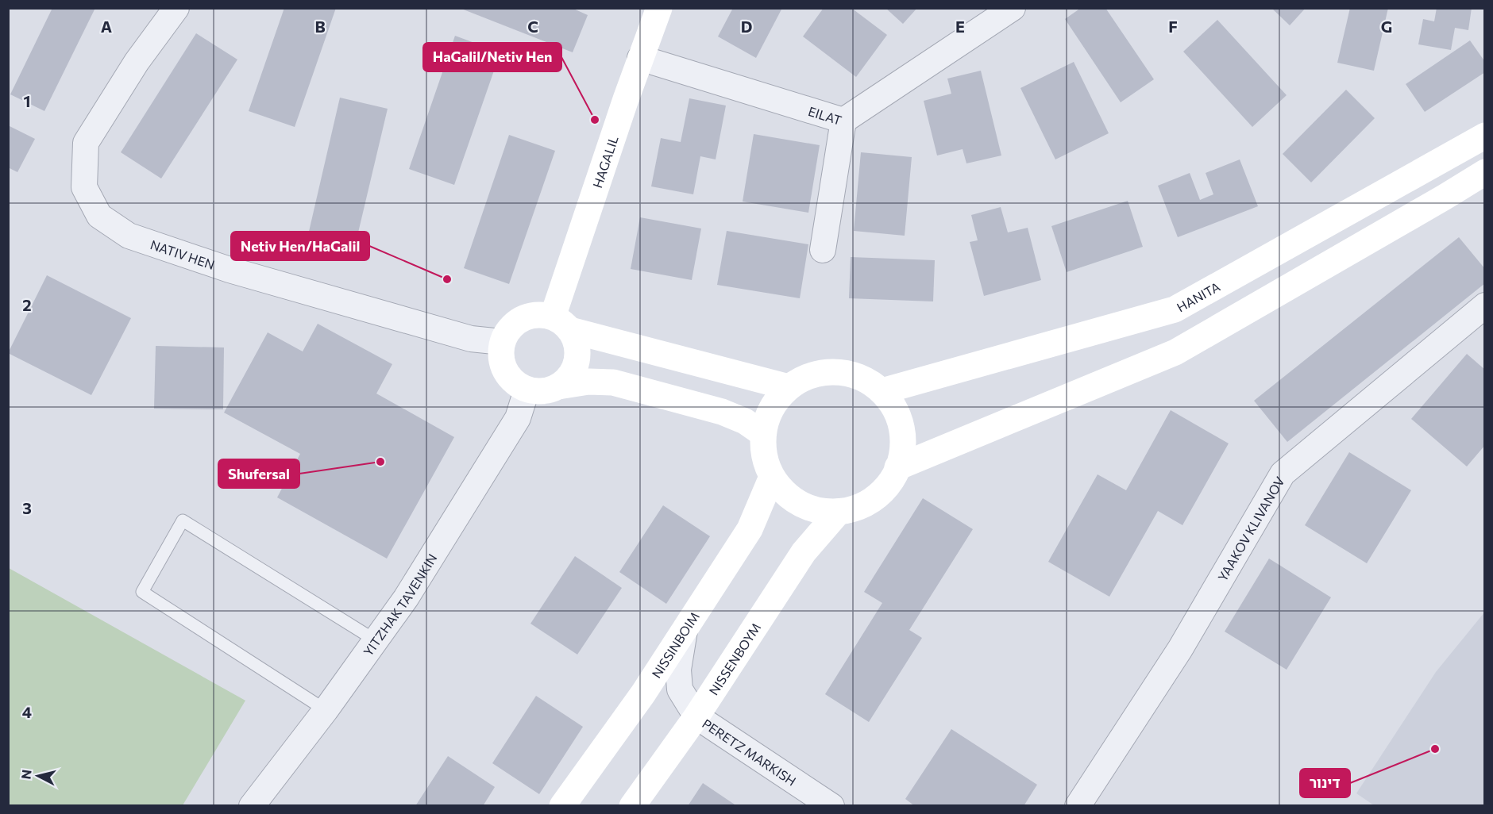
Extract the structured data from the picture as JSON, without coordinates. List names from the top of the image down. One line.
{"streets":{"street":["EILAT","HAGALIL","NATIV HEN","HANITA","YAAKOV KLIVANOV","YITZHAK TAVENKIN","NISSINBOIM","NISSENBOYM","PERETZ MARKISH"]},"crossings":[["EILAT","HAGALIL"],["HAGALIL","NATIV HEN"],["HAGALIL","YITZHAK TAVENKIN"],["NATIV HEN","YITZHAK TAVENKIN"],["HANITA","NISSINBOIM"],["HANITA","NISSENBOYM"],["NISSINBOIM","NISSENBOYM"],["NISSINBOIM","PERETZ MARKISH"],["NISSENBOYM","PERETZ MARKISH"]],"places":["HaGalil/Netiv Hen","Netiv Hen/HaGalil","Shufersal","דינור"],"north":"left","grid":{"columns":["A","B","C","D","E","F","G"],"rows":["1","2","3","4"]}}
